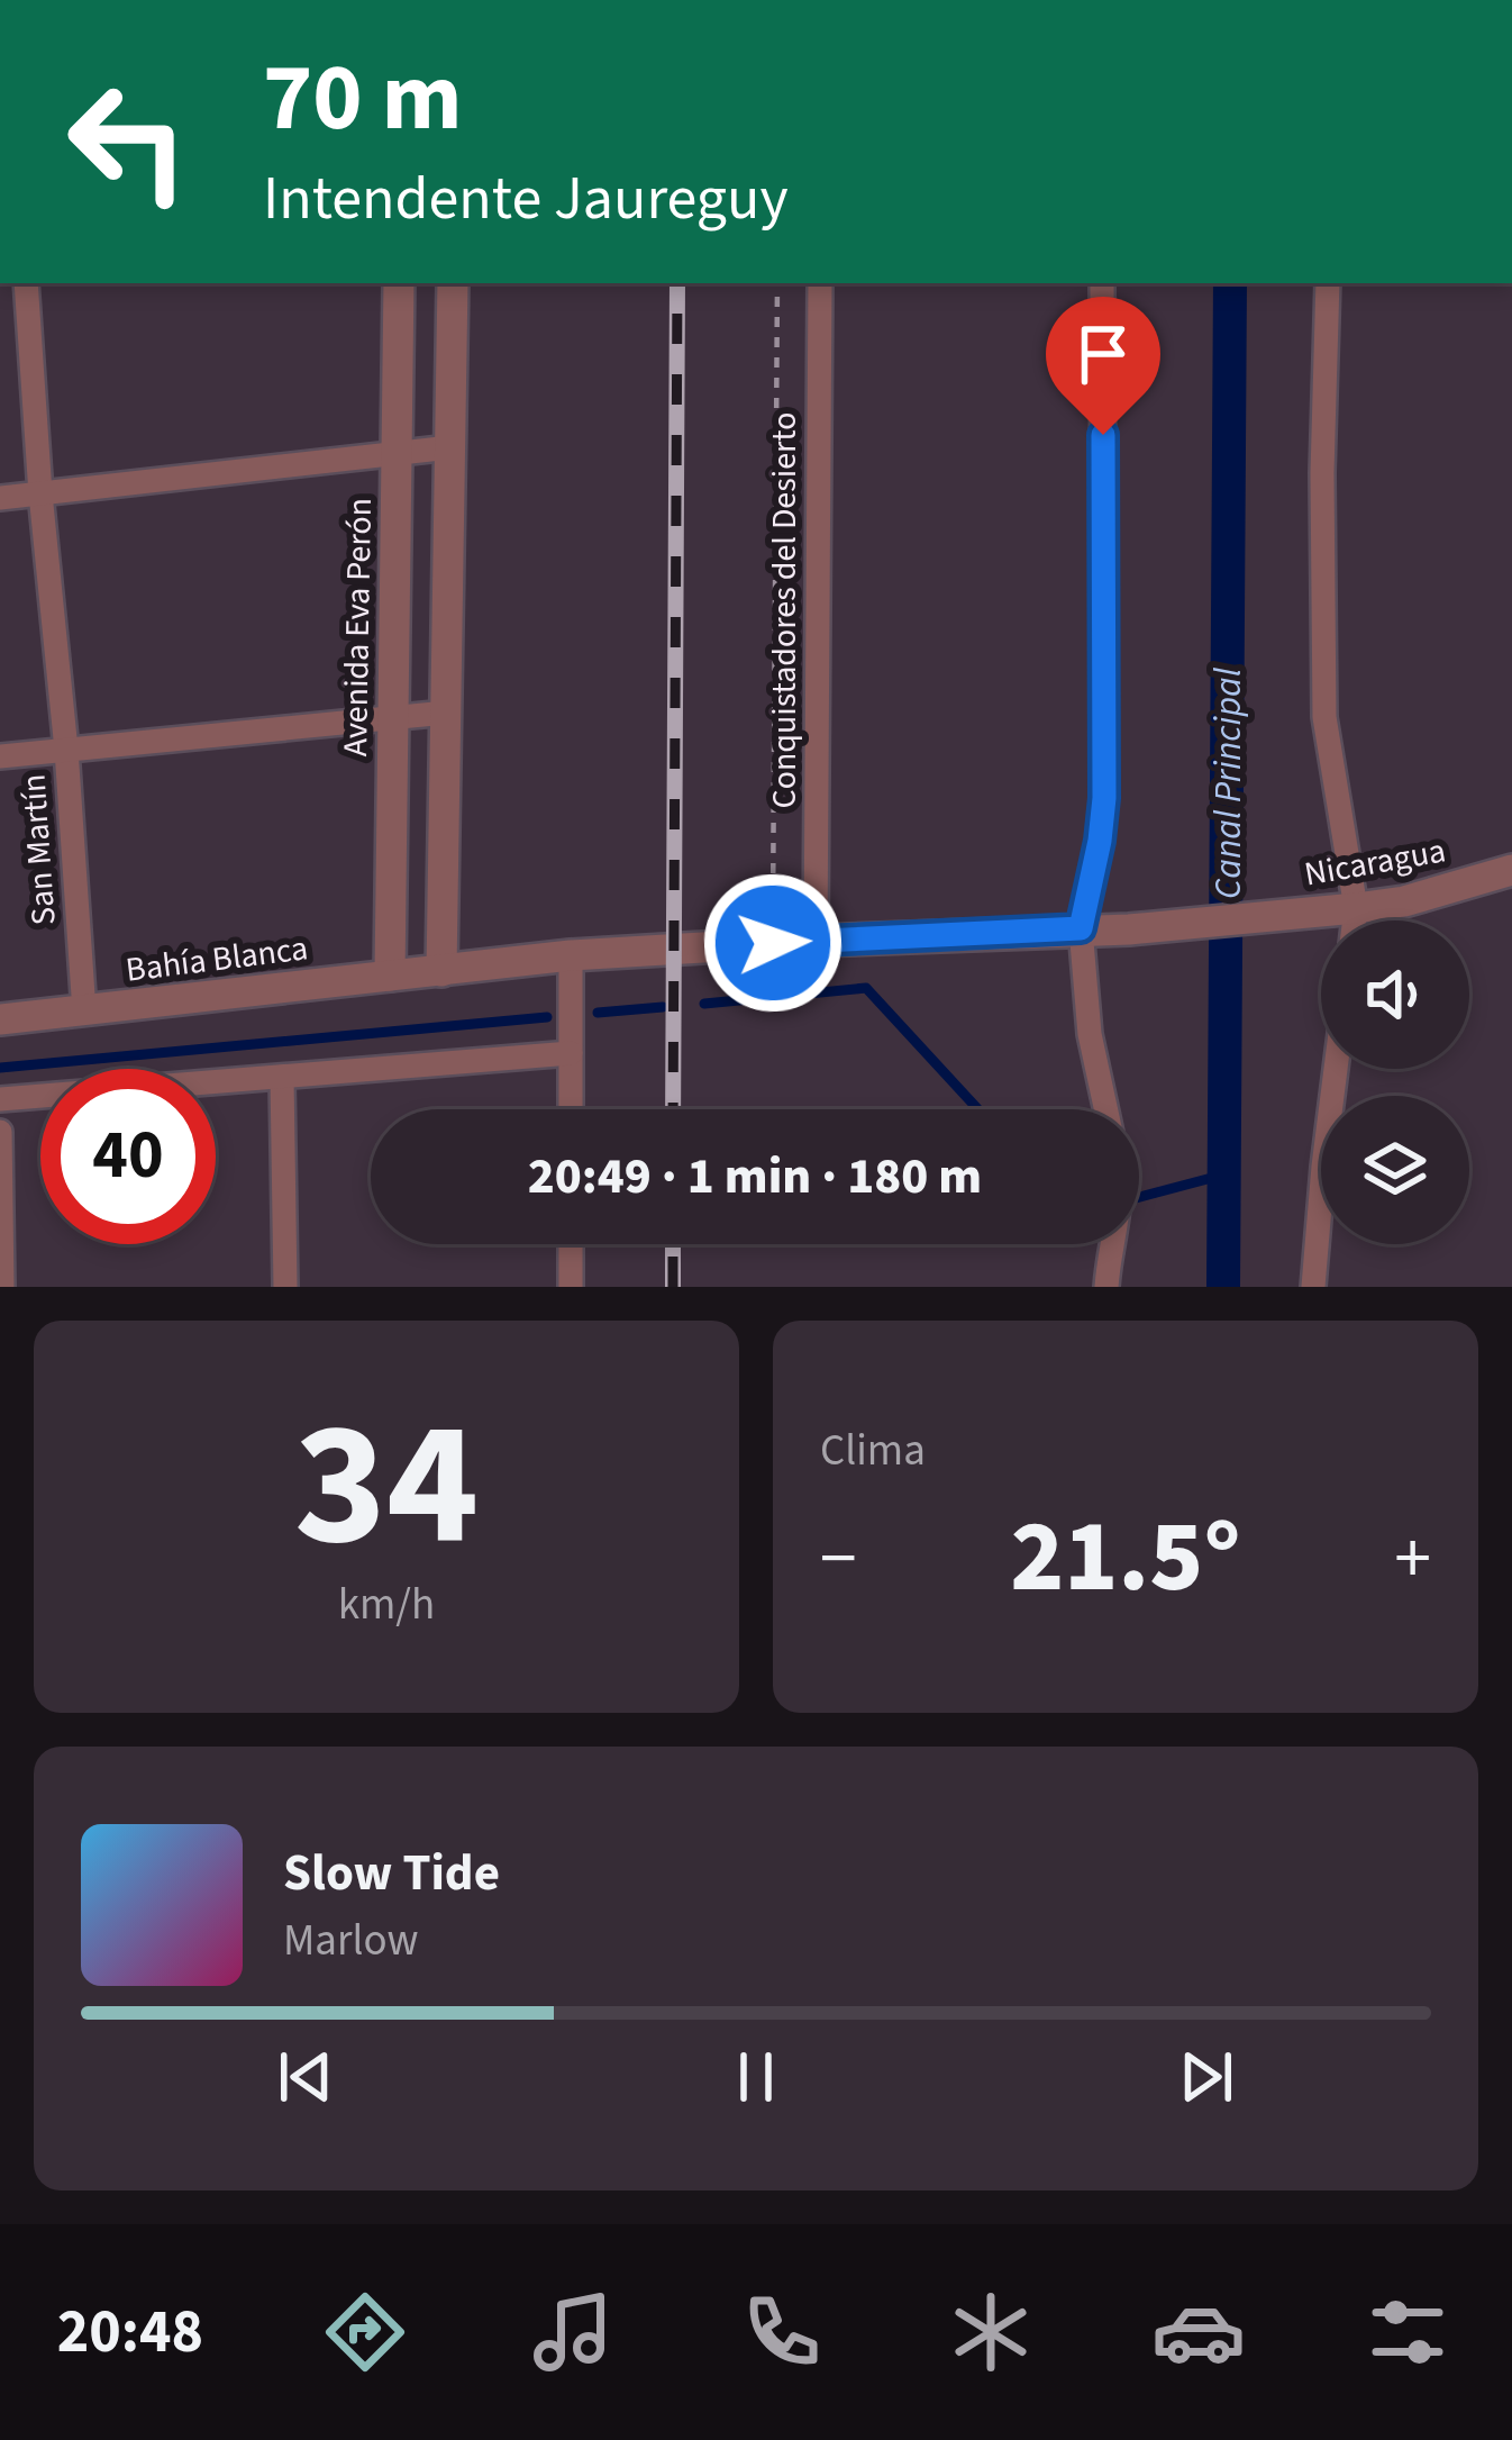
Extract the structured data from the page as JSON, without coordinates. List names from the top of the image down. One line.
{"streets":{"street":["Conquistadores del Desierto","Avenida Eva Perón","San Martín","Nicaragua","Bahía Blanca"]},"crossings":[["Conquistadores del Desierto","Nicaragua"],["Avenida Eva Perón","Bahía Blanca"],["San Martín","Bahía Blanca"],["Nicaragua","Bahía Blanca"]],"water":["Canal Principal"],"page":{"turn":["70 m","Intendente Jaureguy"],"limit":"40","trip":"20:49 · 1 min · 180 m","tile":[["34","km/h"],"Clima"],"heat":["−","21.5°","+"],"song":["Slow Tide","Marlow"],"tabs":"20:48"}}
